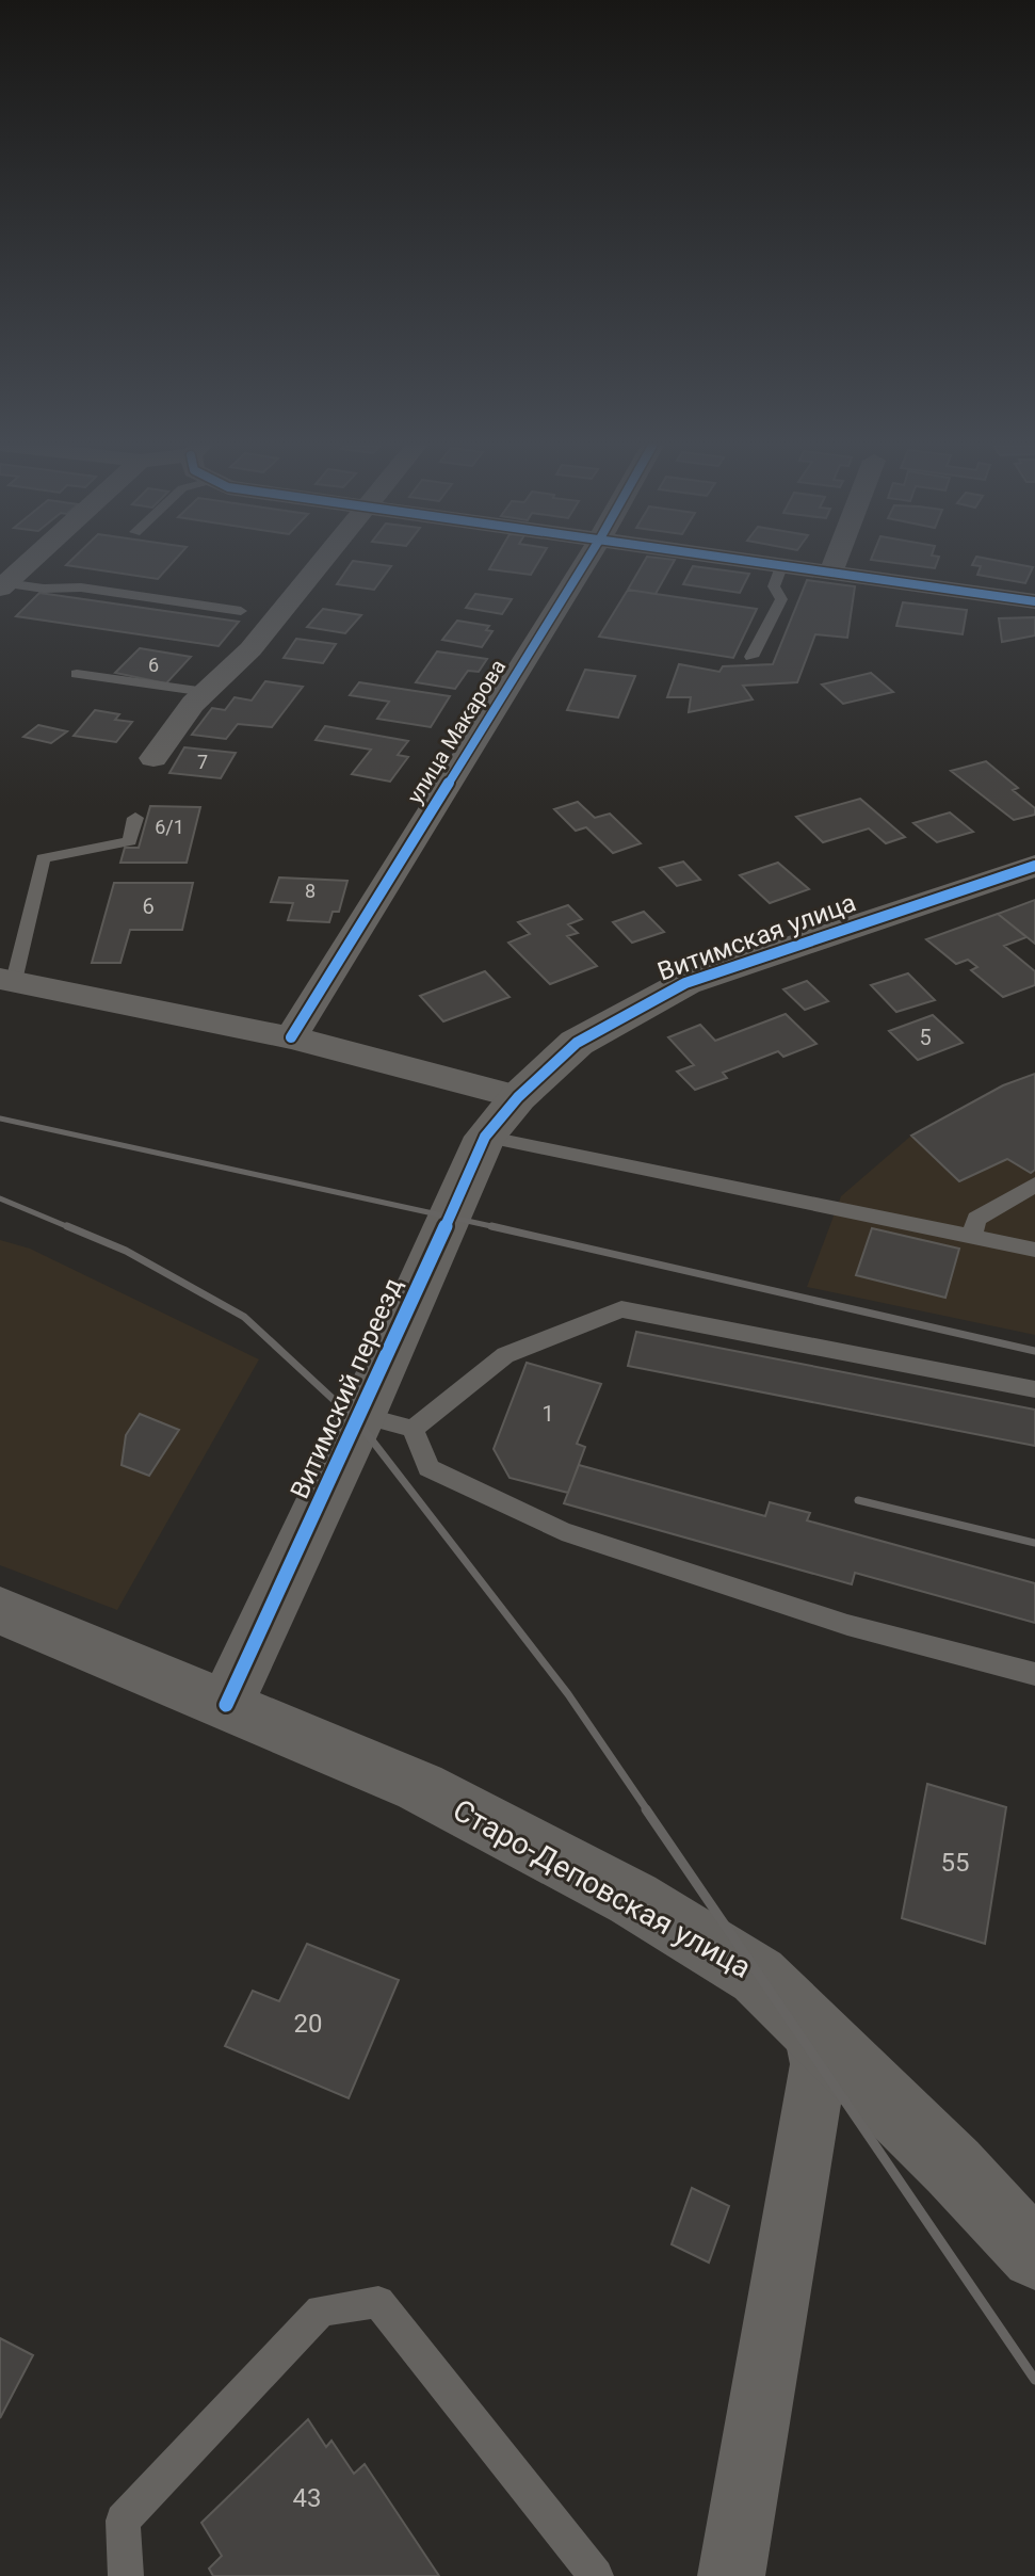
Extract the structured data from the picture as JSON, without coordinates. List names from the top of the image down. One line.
{"streets":{"street":["улица Макарова","Витимская улица","Витимский переезд","Старо-Деповская улица"]},"crossings":[["Витимская улица","Витимский переезд"],["Витимский переезд","Старо-Деповская улица"]],"house_numbers":["6","7","6/1","8","6","5","1","55","20","43"]}
